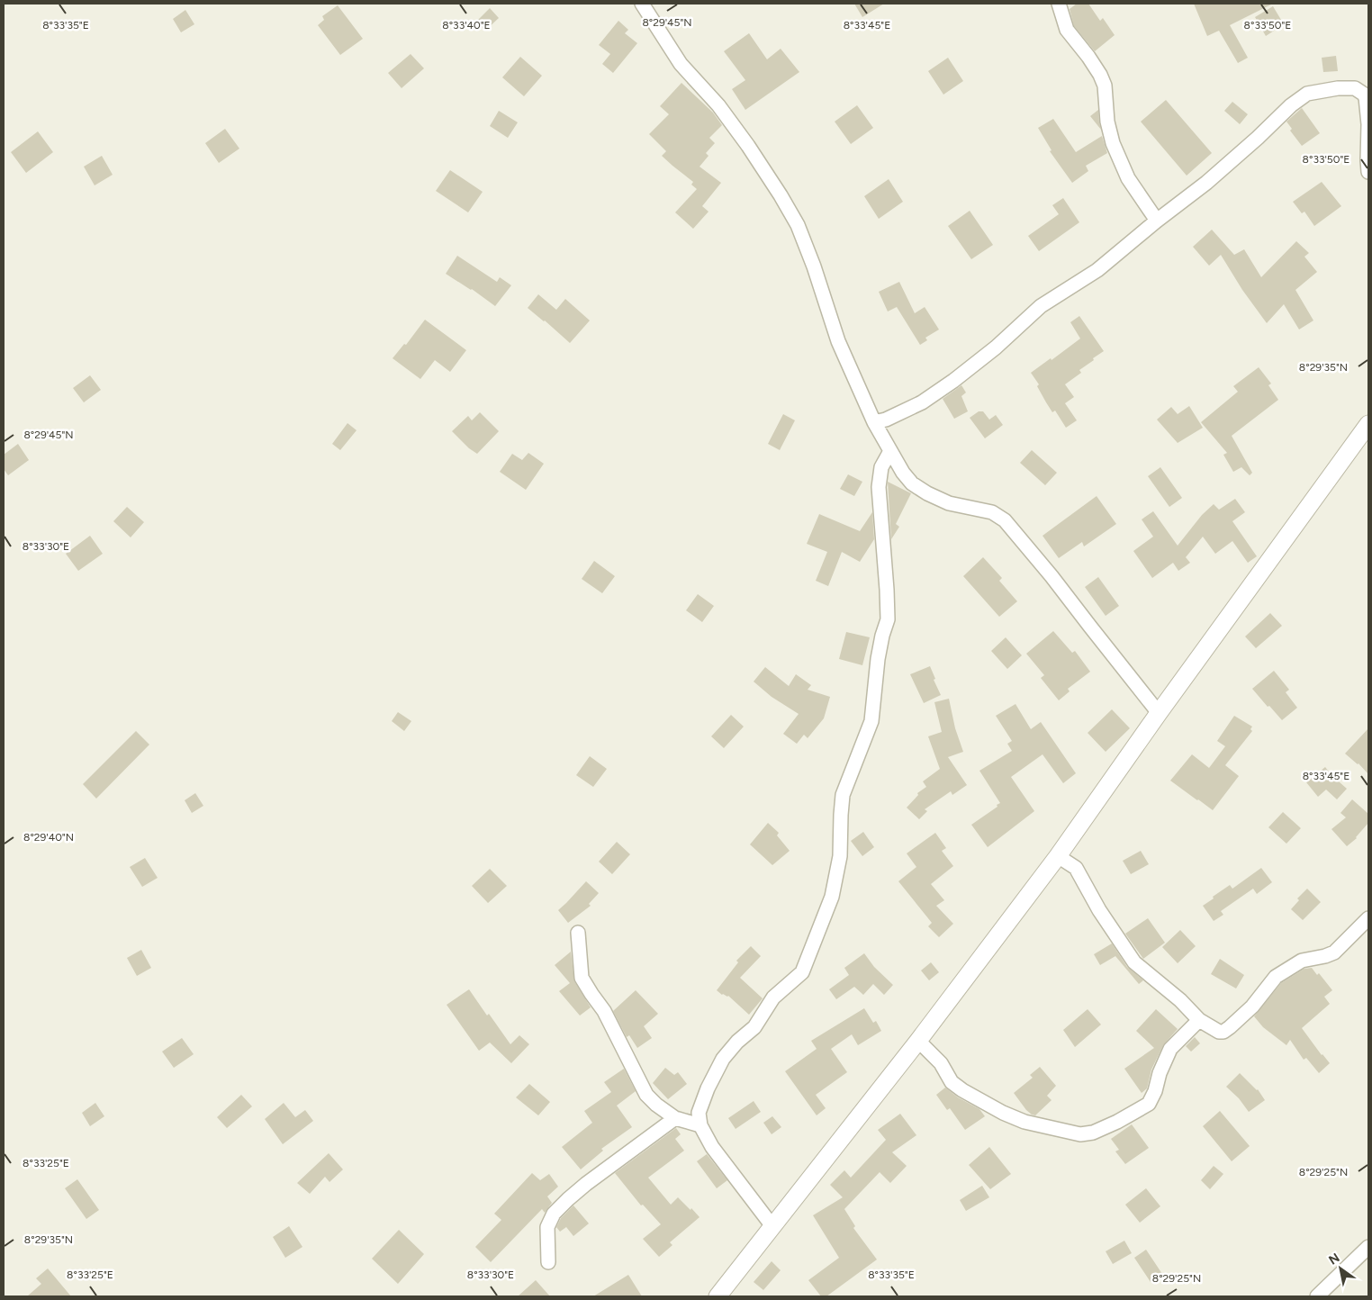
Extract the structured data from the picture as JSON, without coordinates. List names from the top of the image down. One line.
{"north":"top left","coordinates":["8°29'45\"N","8°33'35\"E","8°33'40\"E","8°33'45\"E","8°33'50\"E","8°29'35\"N","8°33'30\"E","8°29'40\"N","8°33'25\"E","8°29'25\"N"]}
